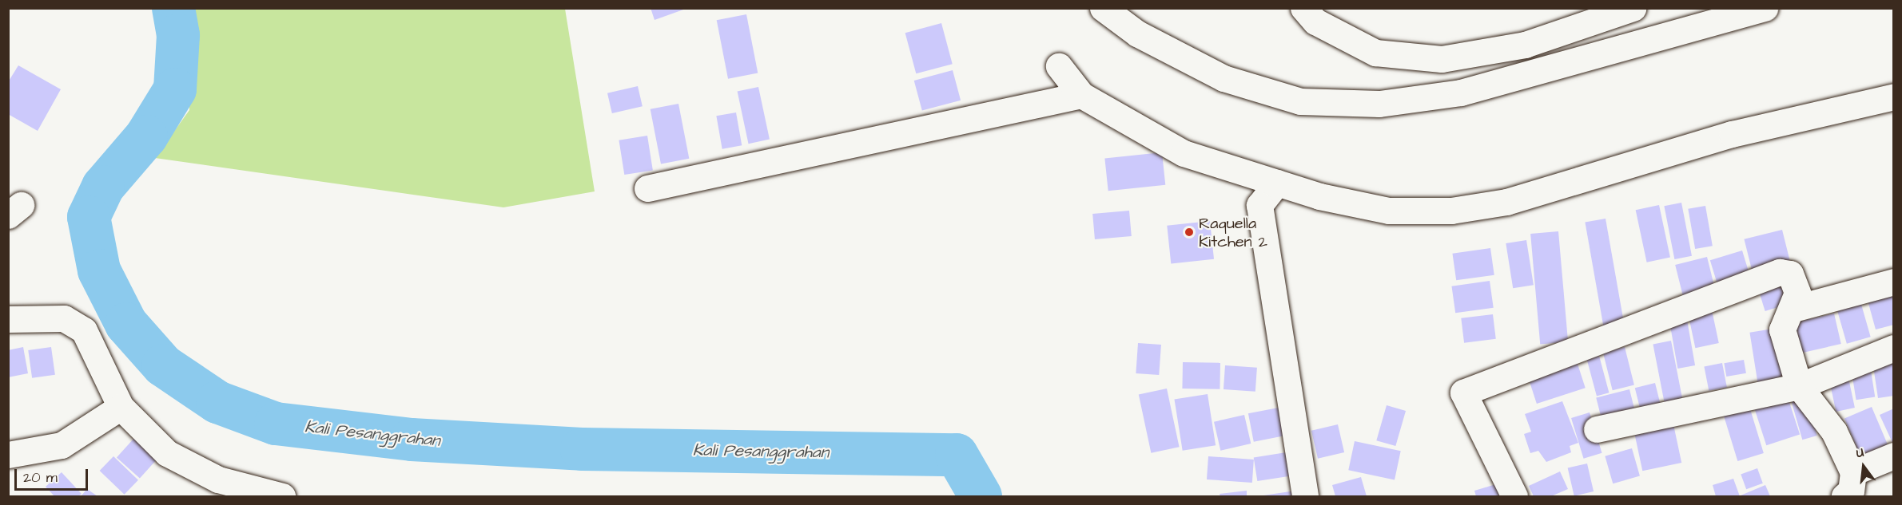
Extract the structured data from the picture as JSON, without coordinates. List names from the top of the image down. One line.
{"water":["Kali Pesanggrahan"],"places":["Raquella Kitchen 2"],"scale_bar":"20 m","north":"top"}
